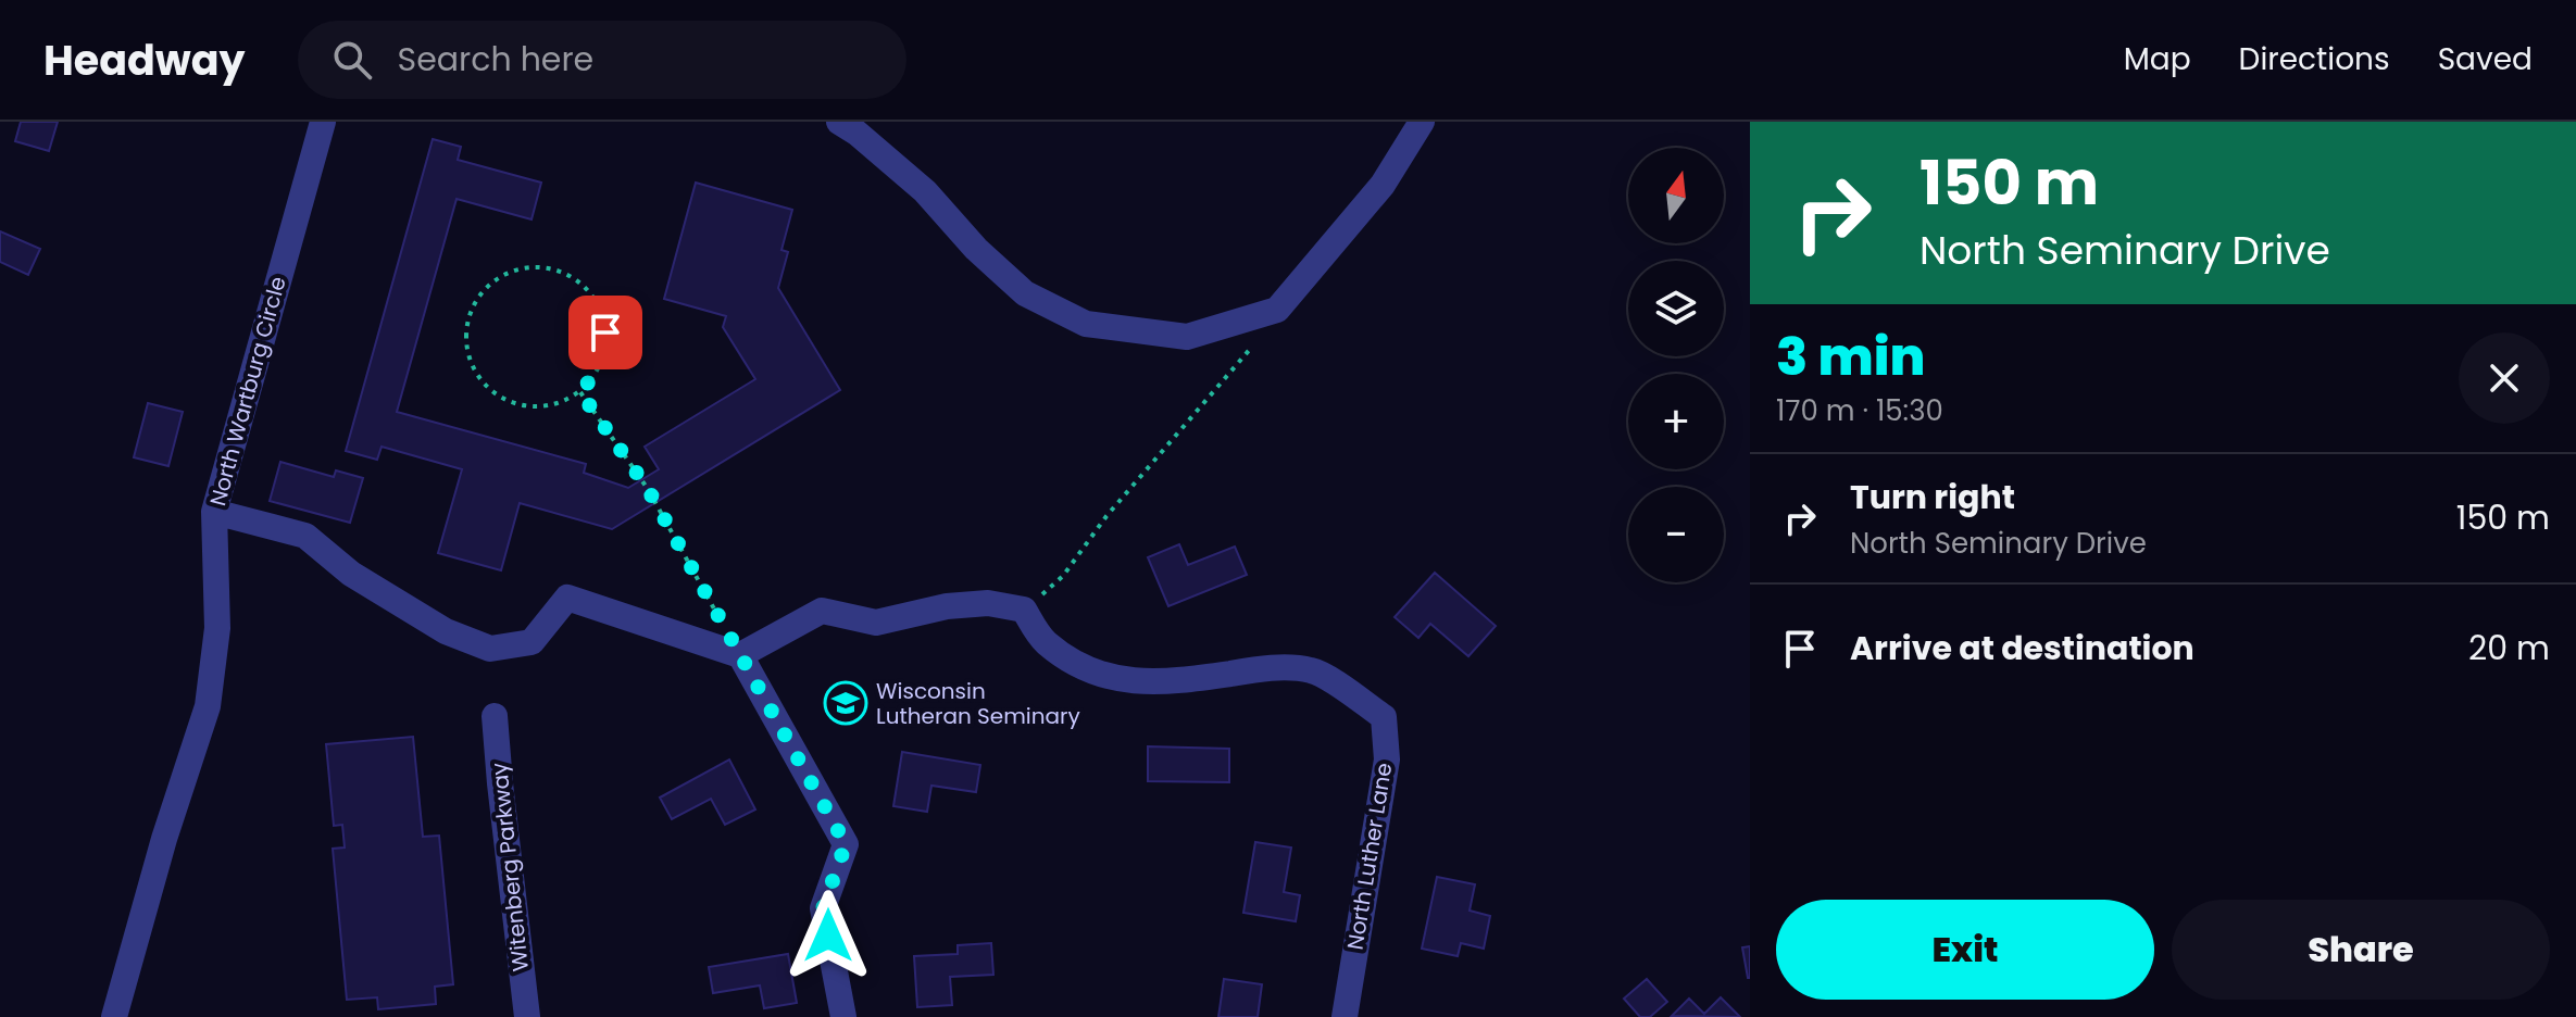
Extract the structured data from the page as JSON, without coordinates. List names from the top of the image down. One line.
{"streets":{"street":["North Wartburg Circle","North Luther Lane","Witenberg Parkway"]},"places":{"school or university":["Wisconsin Lutheran Seminary"]},"north":"top","page":{"header":"Headway","search":"Search here","nav":["Map","Directions","Saved"],"turn":["150 m","North Seminary Drive"],"map_buttons":["+","−"],"heading":["3 min","170 m · 15:30"],"list":[{"name":"Turn right","note":"North Seminary Drive","value":"150 m"},{"name":"Arrive at destination","value":"20 m"}],"buttons":["Exit","Share"]}}
